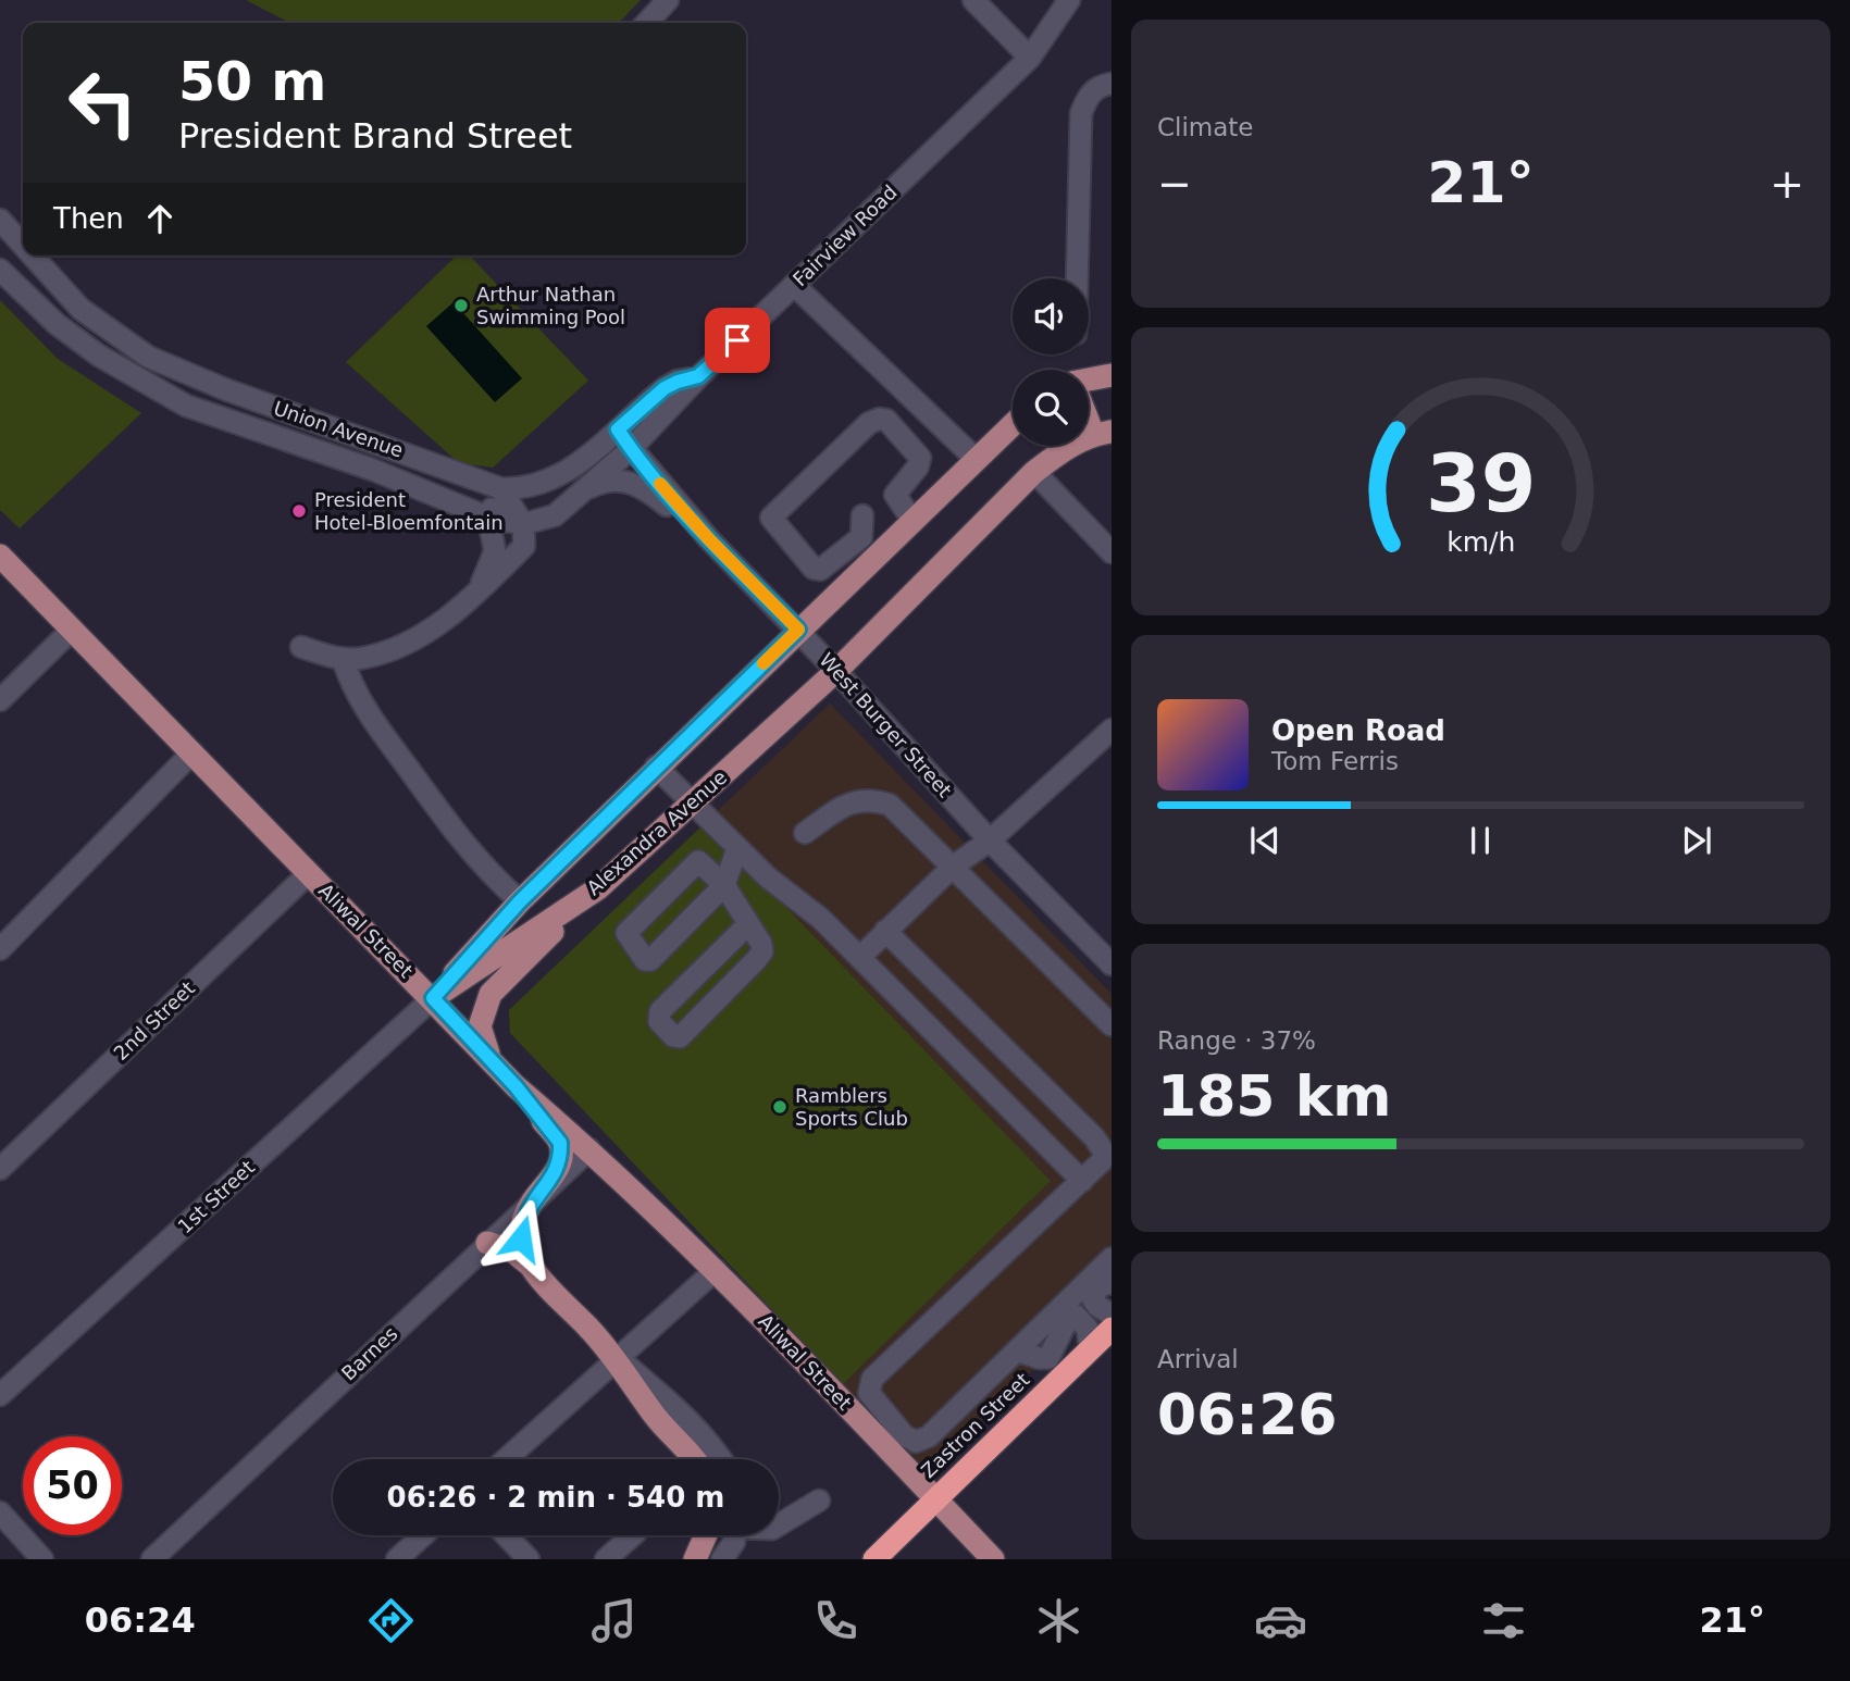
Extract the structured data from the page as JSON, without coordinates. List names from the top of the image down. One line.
{"streets":{"highway":["Zastron Street"],"main road":["Alexandra Avenue","Aliwal Street"],"street":["Fairview Road","Union Avenue","West Burger Street","2nd Street","1st Street","Barnes"]},"crossings":[["Fairview Road","Union Avenue"],["Fairview Road","West Burger Street"],["Union Avenue","West Burger Street"],["West Burger Street","Alexandra Avenue"],["Alexandra Avenue","Aliwal Street"],["Alexandra Avenue","1st Street"],["Aliwal Street","2nd Street"],["Aliwal Street","1st Street"],["Aliwal Street","Barnes"],["Aliwal Street","Zastron Street"]],"places":["Arthur Nathan Swimming Pool","President Hotel-Bloemfontain","Ramblers Sports Club"],"page":{"tile":["Climate",["Range · 37%","185 km"],["Arrival","06:26"]],"turn":["50 m","President Brand Street"],"heat":["−","21°","+"],"then":"Then","song":["Open Road","Tom Ferris"],"limit":"50","trip":"06:26 · 2 min · 540 m","tabs":["06:24","21°"],"gauge":["39","km/h"]}}
